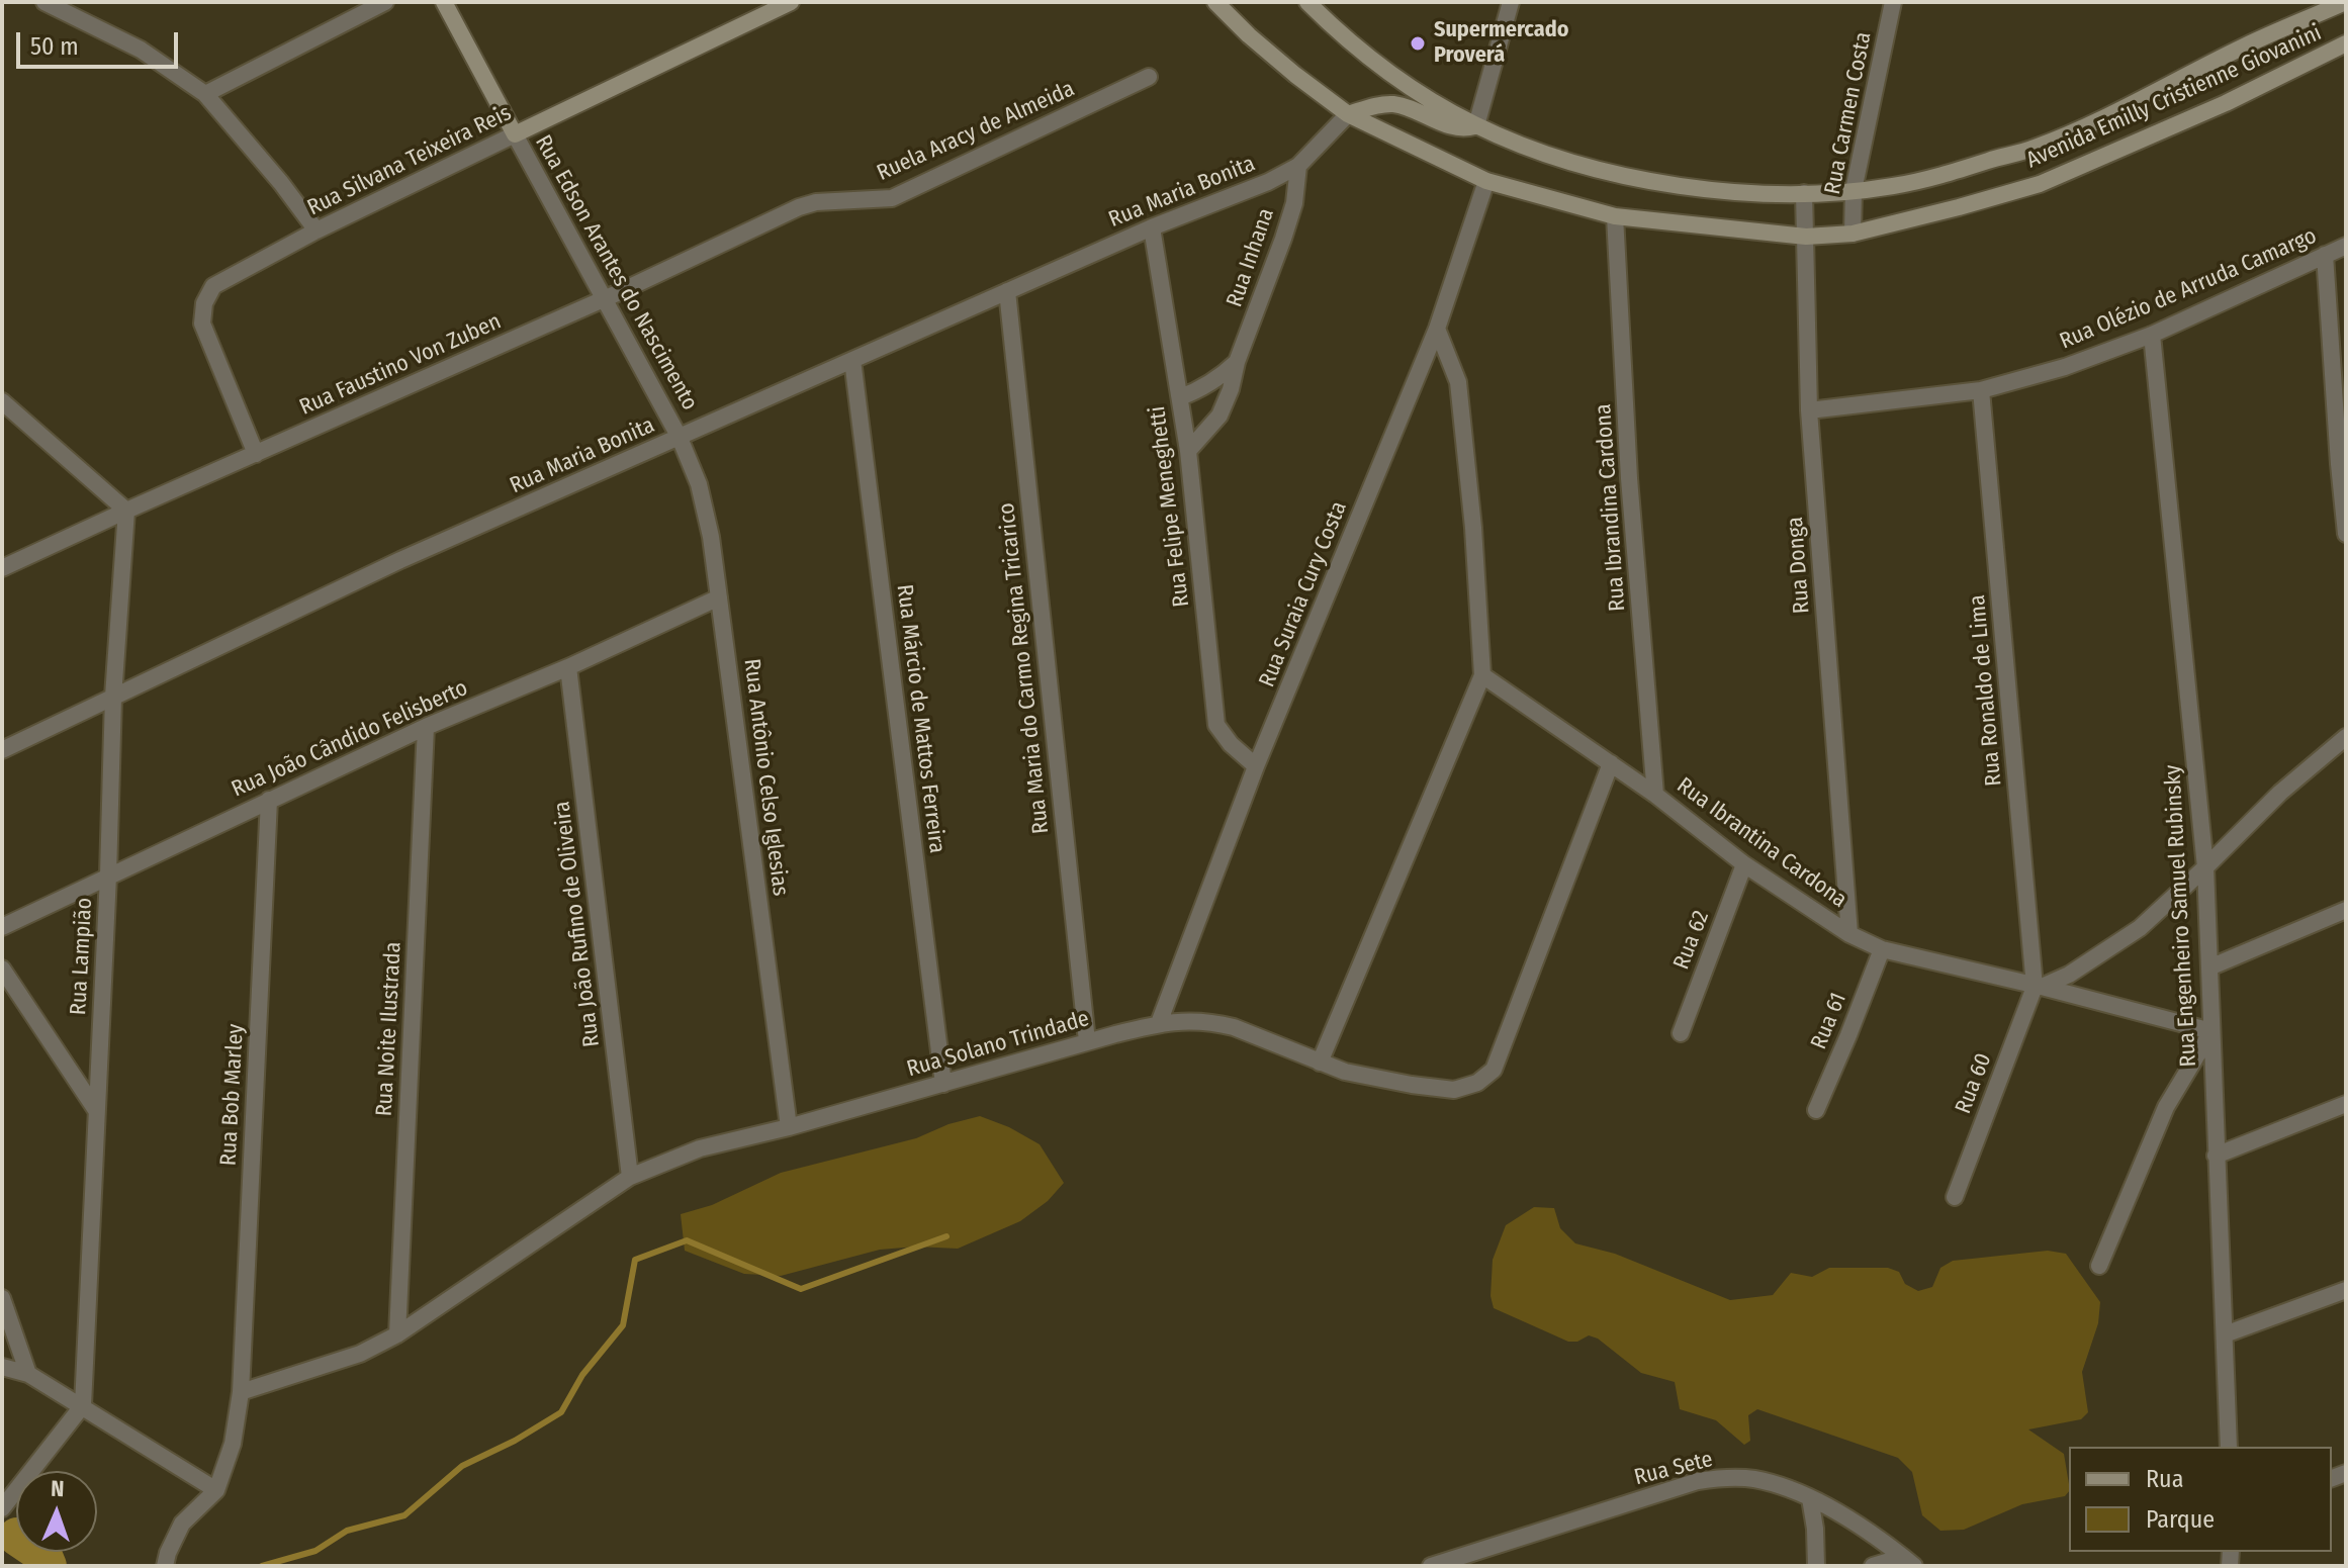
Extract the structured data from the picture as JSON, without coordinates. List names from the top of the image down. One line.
{"streets":{"main road":["Avenida Emilly Cristienne Giovanini","Rua Silvana Teixeira Reis","Rua Edson Arantes do Nascimento"],"street":["Rua Carmen Costa","Ruela Aracy de Almeida","Rua Maria Bonita","Rua Inhana","Rua Olézio de Arruda Camargo","Rua Faustino Von Zuben","Rua Felipe Meneghetti","Rua Ibrandina Cardona","Rua Donga","Rua Suraia Cury Costa","Rua Maria do Carmo Regina Tricarico","Rua Ronaldo de Lima","Rua Márcio de Mattos Ferreira","Rua João Cândido Felisberto","Rua Antônio Celso Iglesias","Rua Ibrantina Cardona","Rua Engenheiro Samuel Rubinsky","Rua João Rufino de Oliveira","Rua 62","Rua Lampião","Rua 61","Rua Noite Ilustrada","Rua Solano Trindade","Rua 60","Rua Bob Marley","Rua Sete"]},"crossings":[["Avenida Emilly Cristienne Giovanini","Rua Carmen Costa"],["Avenida Emilly Cristienne Giovanini","Rua Maria Bonita"],["Avenida Emilly Cristienne Giovanini","Rua Ibrandina Cardona"],["Avenida Emilly Cristienne Giovanini","Rua Donga"],["Avenida Emilly Cristienne Giovanini","Rua Suraia Cury Costa"],["Ruela Aracy de Almeida","Rua Faustino Von Zuben"],["Rua Silvana Teixeira Reis","Rua Edson Arantes do Nascimento"],["Rua Silvana Teixeira Reis","Rua Faustino Von Zuben"],["Rua Maria Bonita","Rua Inhana"],["Rua Maria Bonita","Rua Edson Arantes do Nascimento"],["Rua Maria Bonita","Rua Felipe Meneghetti"],["Rua Maria Bonita","Rua Maria do Carmo Regina Tricarico"],["Rua Maria Bonita","Rua Márcio de Mattos Ferreira"],["Rua Maria Bonita","Rua Antônio Celso Iglesias"],["Rua Maria Bonita","Rua Lampião"],["Rua Inhana","Rua Felipe Meneghetti"],["Rua Edson Arantes do Nascimento","Rua Faustino Von Zuben"],["Rua Edson Arantes do Nascimento","Rua Antônio Celso Iglesias"],["Rua Olézio de Arruda Camargo","Rua Donga"],["Rua Olézio de Arruda Camargo","Rua Ronaldo de Lima"],["Rua Olézio de Arruda Camargo","Rua Engenheiro Samuel Rubinsky"],["Rua Faustino Von Zuben","Rua Lampião"],["Rua Felipe Meneghetti","Rua Suraia Cury Costa"],["Rua Ibrandina Cardona","Rua Ibrantina Cardona"],["Rua Donga","Rua Ibrantina Cardona"],["Rua Suraia Cury Costa","Rua Solano Trindade"],["Rua Maria do Carmo Regina Tricarico","Rua Solano Trindade"],["Rua Ronaldo de Lima","Rua Ibrantina Cardona"],["Rua Ronaldo de Lima","Rua 60"],["Rua Márcio de Mattos Ferreira","Rua Solano Trindade"],["Rua João Cândido Felisberto","Rua Antônio Celso Iglesias"],["Rua João Cândido Felisberto","Rua João Rufino de Oliveira"],["Rua João Cândido Felisberto","Rua Lampião"],["Rua João Cândido Felisberto","Rua Noite Ilustrada"],["Rua João Cândido Felisberto","Rua Bob Marley"],["Rua Antônio Celso Iglesias","Rua Solano Trindade"],["Rua Ibrantina Cardona","Rua Engenheiro Samuel Rubinsky"],["Rua Ibrantina Cardona","Rua 62"],["Rua Ibrantina Cardona","Rua 61"],["Rua Ibrantina Cardona","Rua Solano Trindade"],["Rua Ibrantina Cardona","Rua 60"],["Rua João Rufino de Oliveira","Rua Solano Trindade"],["Rua Noite Ilustrada","Rua Solano Trindade"],["Rua Solano Trindade","Rua Bob Marley"]],"places":["Supermercado Proverá"],"legend":["Rua","Parque"],"scale_bar":"50 m","north":"top"}
